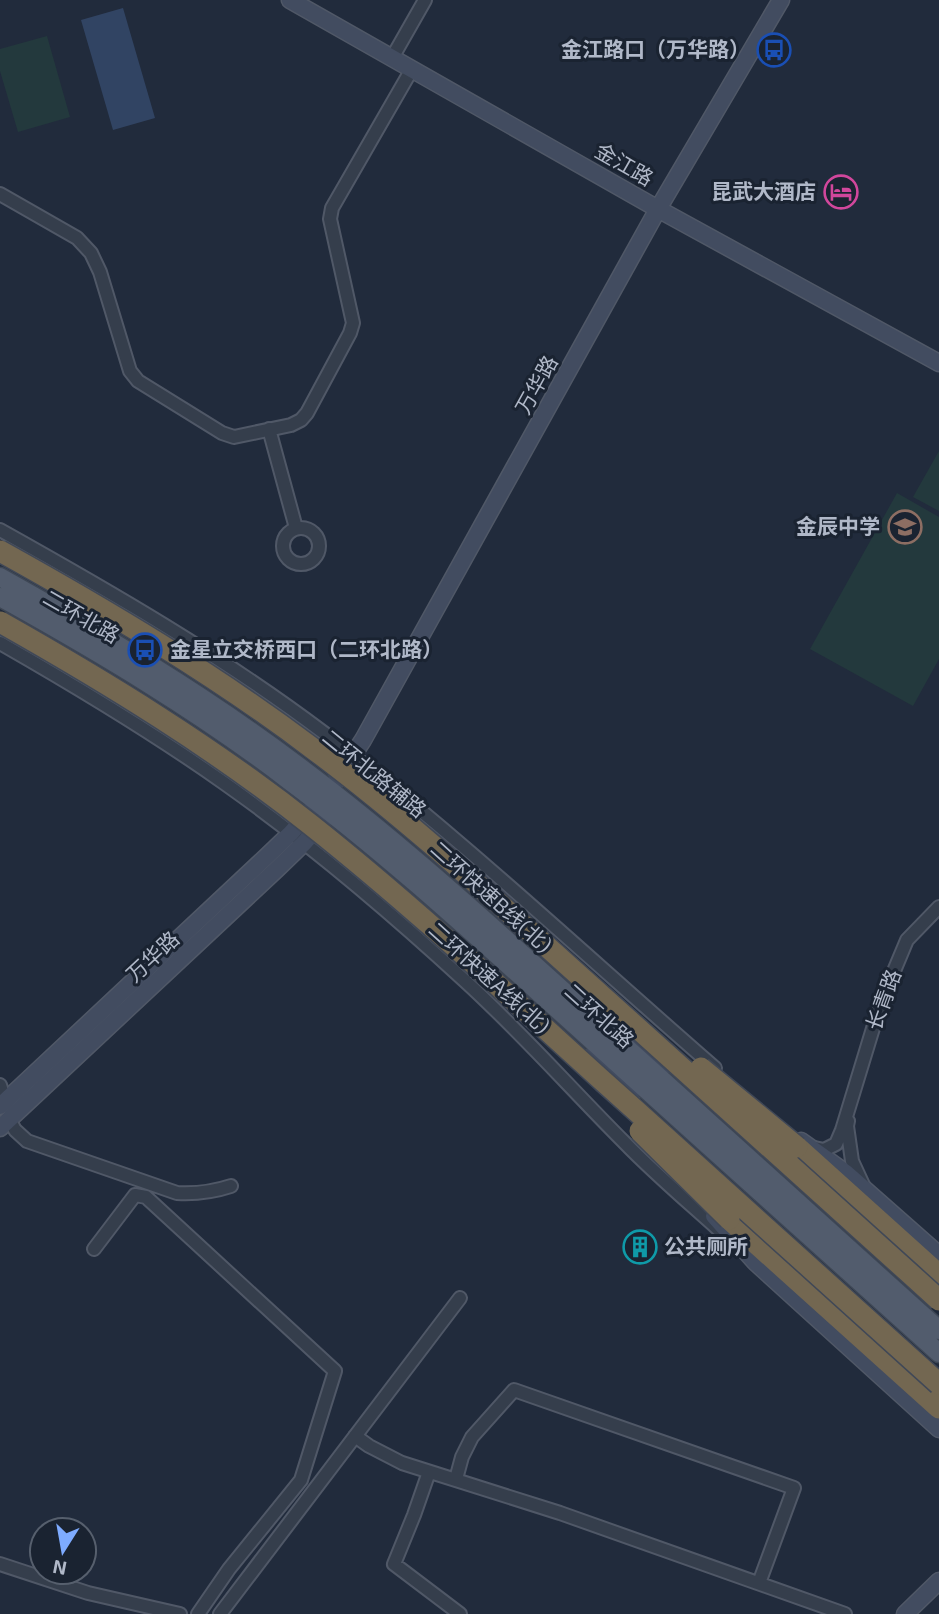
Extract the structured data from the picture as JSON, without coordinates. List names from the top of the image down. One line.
{"streets":{"highway":["二环快速B线(北)","二环快速A线(北)"],"main road":["二环北路"],"street":["金江路","万华路","二环北路辅路","长青路"]},"crossings":[["金江路","万华路"],["万华路","二环北路"],["万华路","二环北路辅路"]],"places":{"bus stop":["金江路口（万华路）","金星立交桥西口（二环北路）"],"hotel":["昆武大酒店"],"school or university":["金辰中学"],"building":["公共厕所"]},"north":"bottom"}
